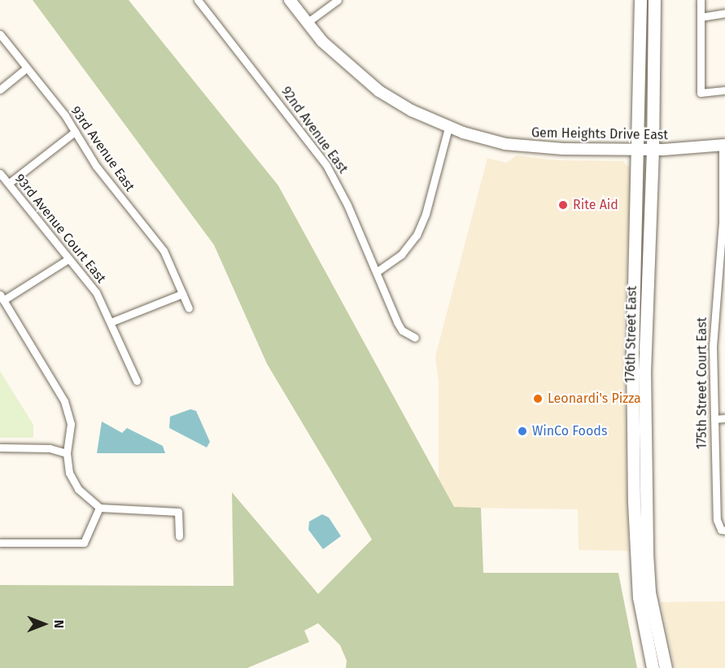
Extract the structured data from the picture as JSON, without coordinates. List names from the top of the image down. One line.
{"streets":{"main road":["176th Street East"],"street":["92nd Avenue East","Gem Heights Drive East","93rd Avenue East","93rd Avenue Court East","175th Street Court East"]},"crossings":[["Gem Heights Drive East","176th Street East"],["Gem Heights Drive East","175th Street Court East"]],"places":["Rite Aid","Leonardi's Pizza","WinCo Foods"],"north":"right"}
